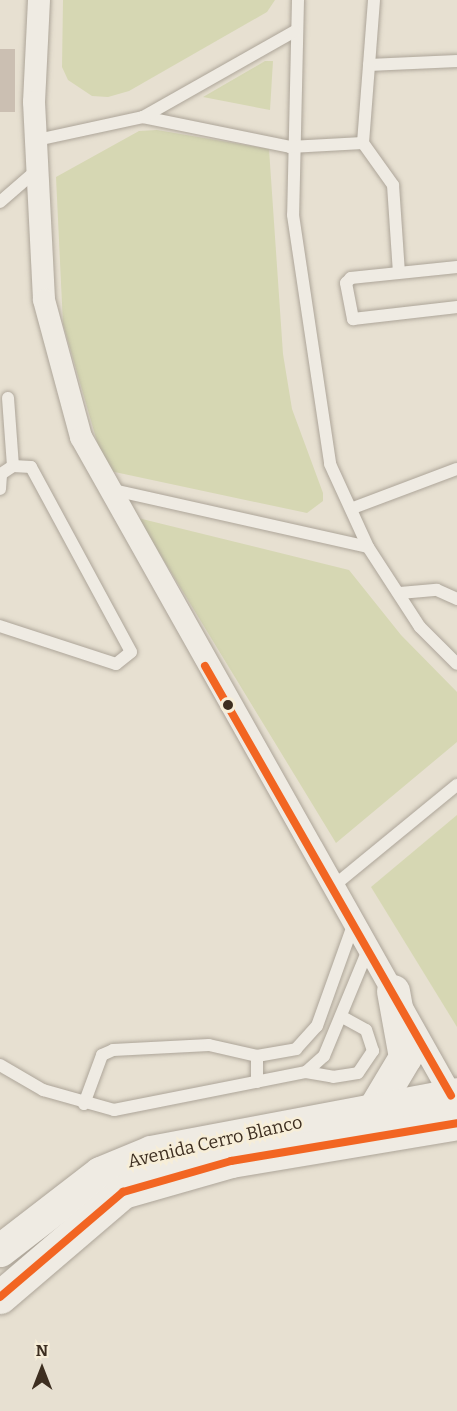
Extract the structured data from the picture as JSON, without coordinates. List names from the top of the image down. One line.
{"streets":{"main road":["Avenida Cerro Blanco"]},"north":"top"}
